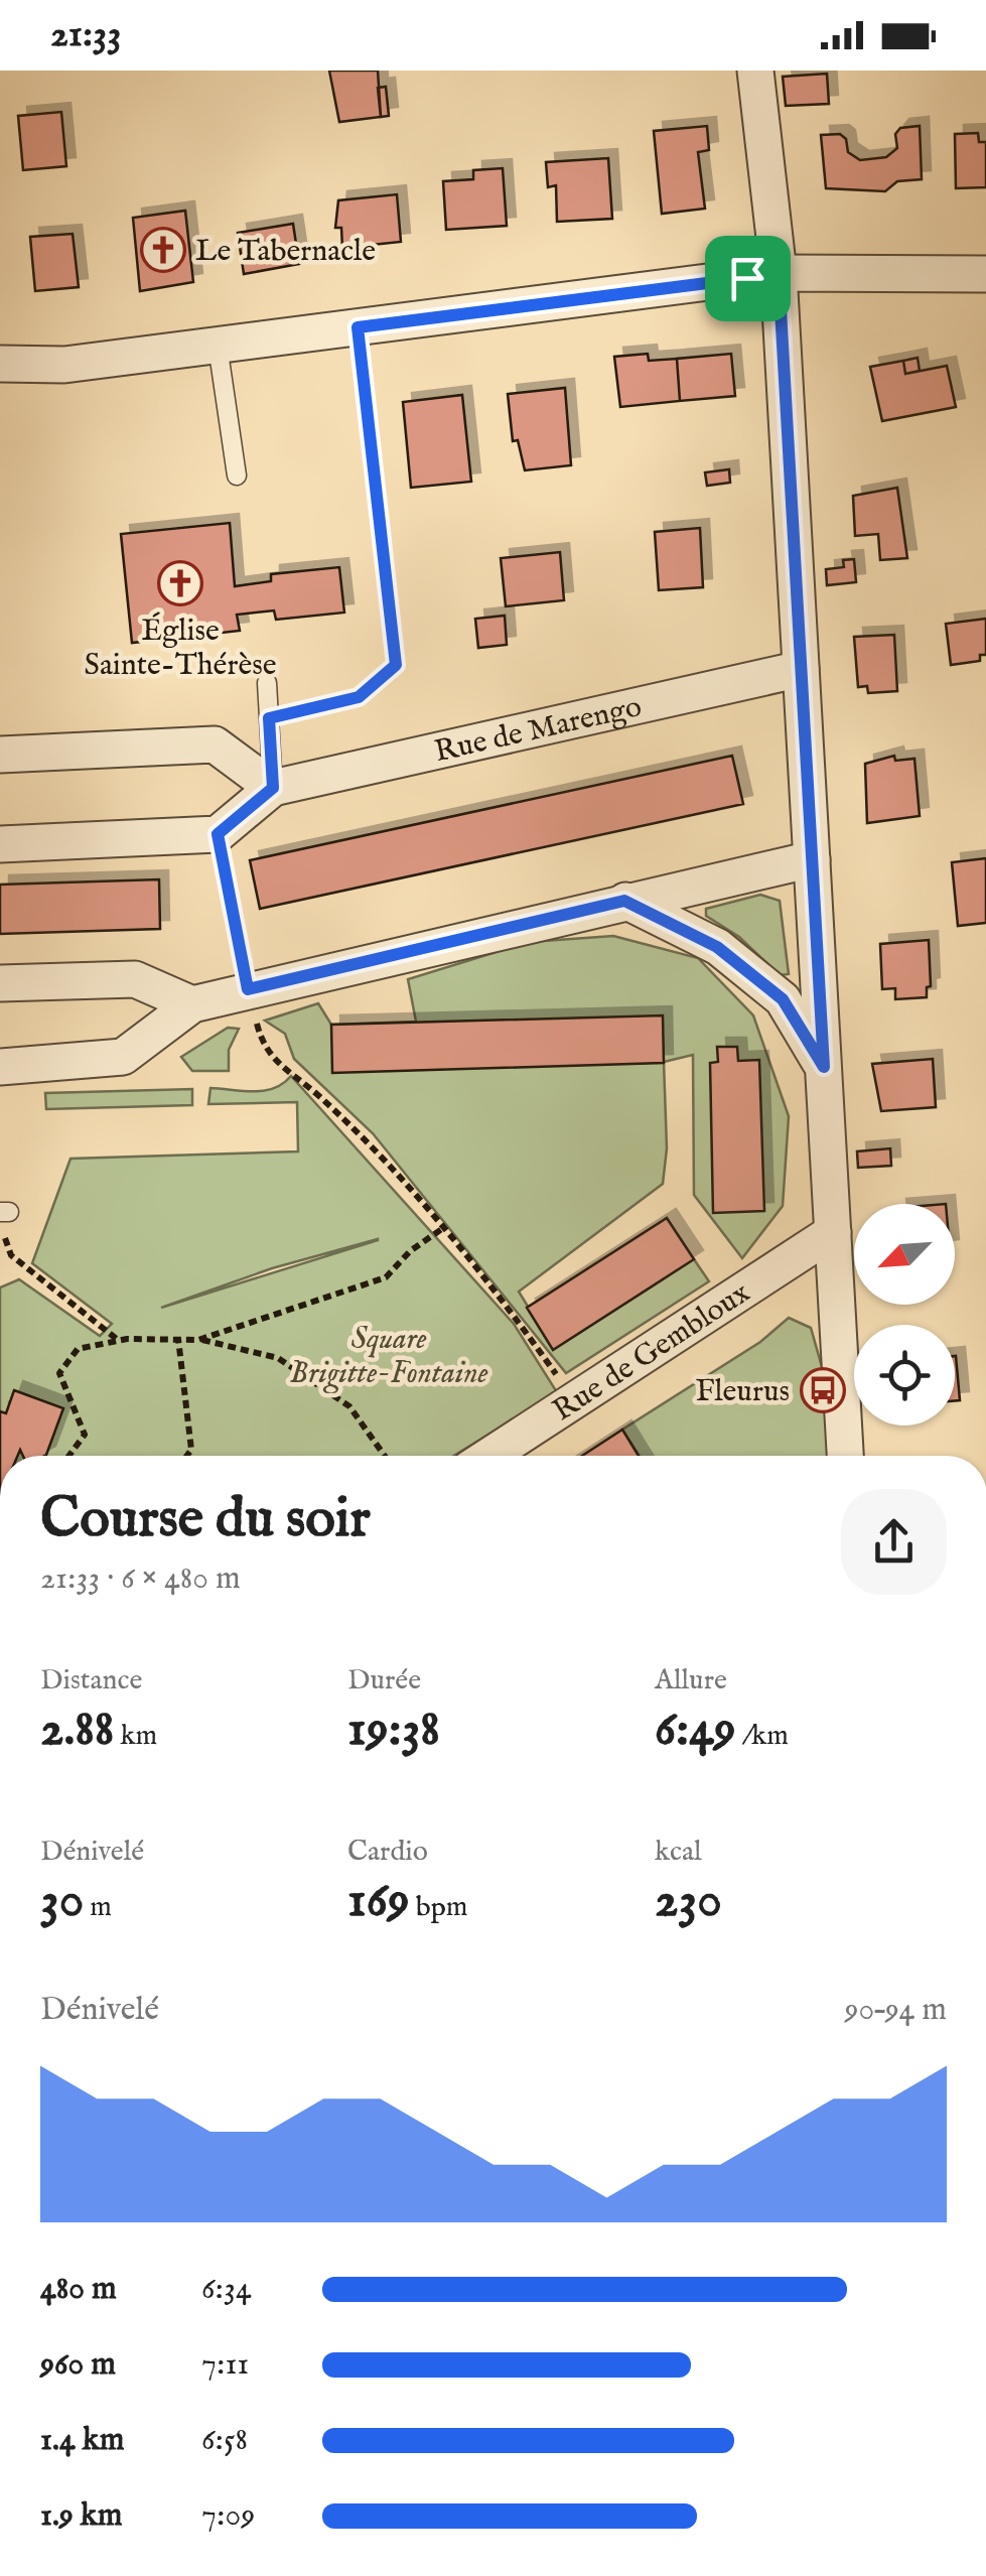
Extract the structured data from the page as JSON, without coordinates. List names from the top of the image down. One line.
{"streets":{"street":["Rue de Marengo","Rue de Gembloux"]},"parks":["Square Brigitte-Fontaine"],"places":{"church":["Le Tabernacle","Église Sainte-Thérèse"],"bus stop":["Fleurus"]},"north":"bottom left","page":{"status":"21:33","heading":["Course du soir","21:33 · 6 × 480 m"],"stats":[["Distance","2.88 km"],["Durée","19:38"],["Allure","6:49 /km"],["Dénivelé","30 m"],["Cardio","169 bpm"],["kcal","230"]],"chart":["Dénivelé","90–94 m"],"list":[{"name":"480 m","note":"6:34"},{"name":"960 m","note":"7:11"},{"name":"1.4 km","note":"6:58"},{"name":"1.9 km","note":"7:09"}]}}
